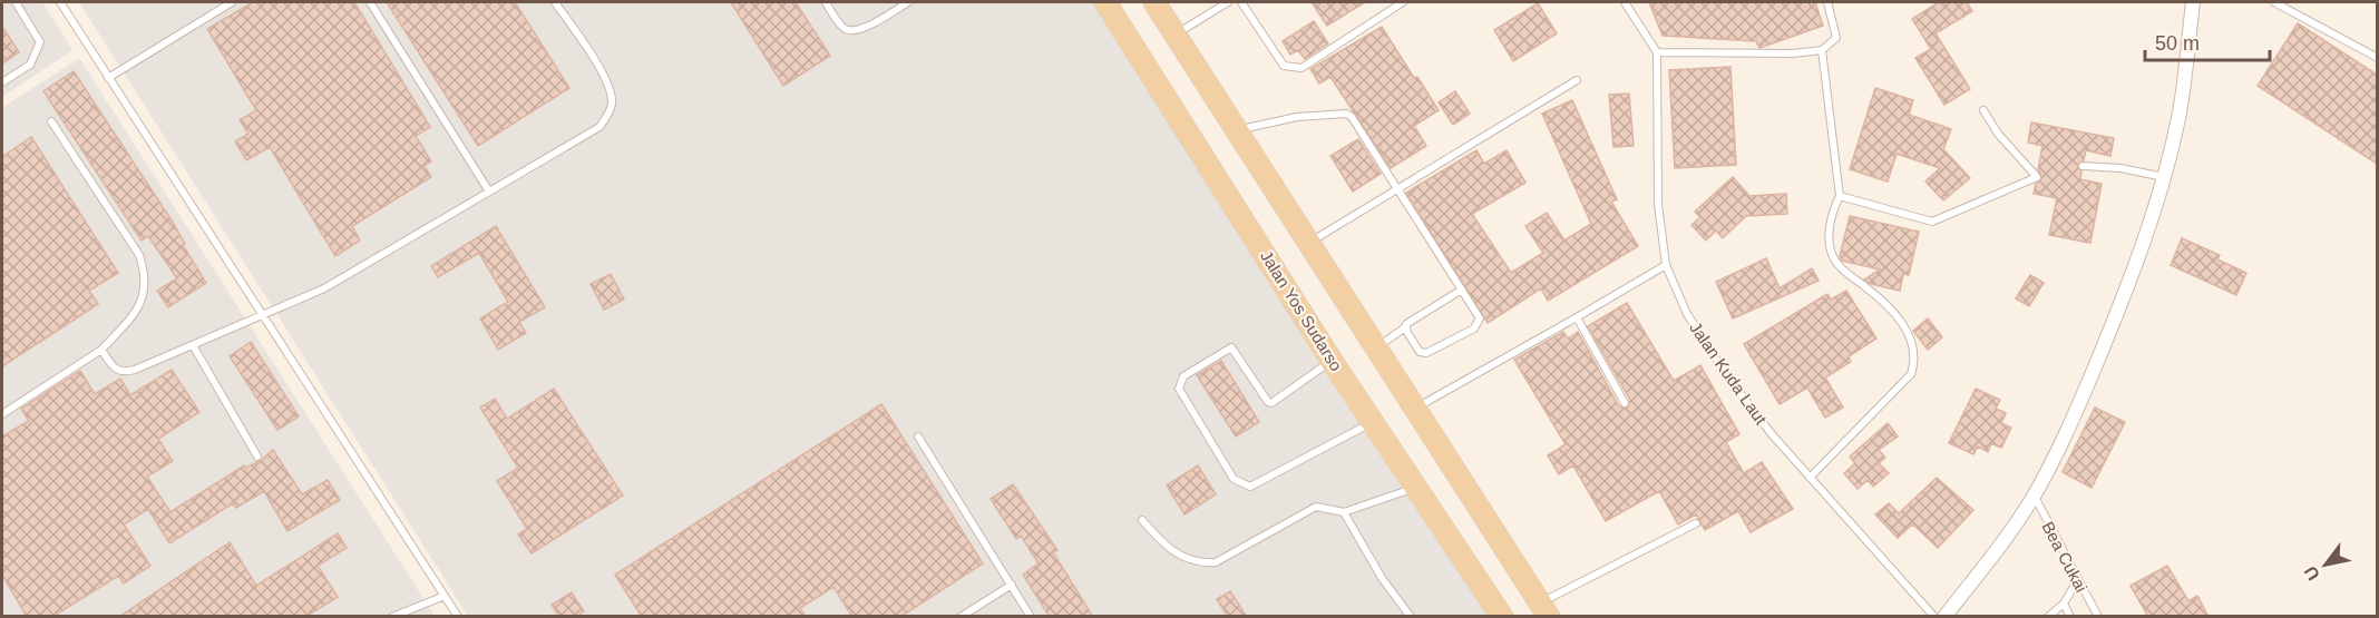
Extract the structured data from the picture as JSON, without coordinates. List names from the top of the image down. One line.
{"streets":{"main road":["Jalan Yos Sudarso"],"lane":["Jalan Kuda Laut","Bea Cukai"]},"scale_bar":"50 m","north":"bottom left"}
